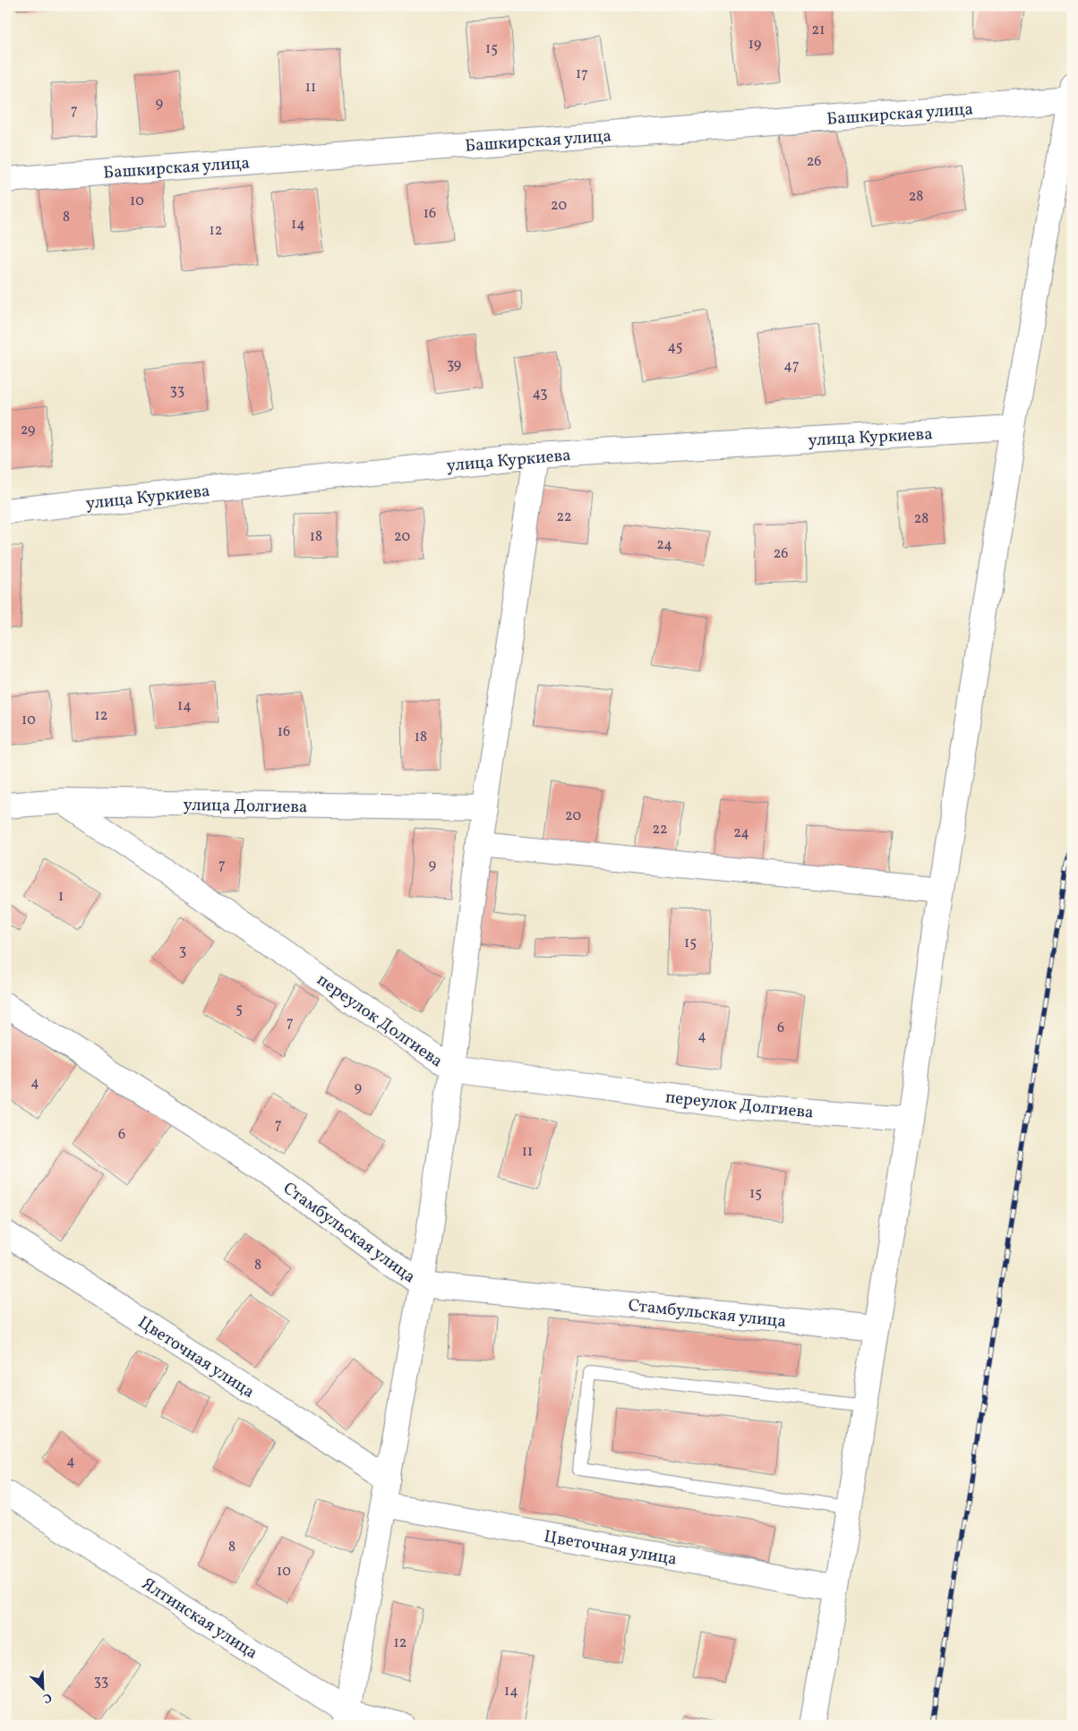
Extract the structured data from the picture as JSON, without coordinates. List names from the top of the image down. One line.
{"streets":{"street":["Башкирская улица","улица Куркиева","улица Долгиева","переулок Долгиева","Стамбульская улица","Цветочная улица","Ялтинская улица"]},"crossings":[["улица Долгиева","переулок Долгиева"]],"house_numbers":["21","19","15","17","11","9","7","26","28","10","20","16","8","14","12","45","39","47","33","43","29","22","28","18","20","24","26","14","12","10","16","18","20","22","24","7","9","1","15","3","5","7","6","4","4","9","7","6","11","15","8","4","8","10","12","33","14"],"north":"bottom right"}
